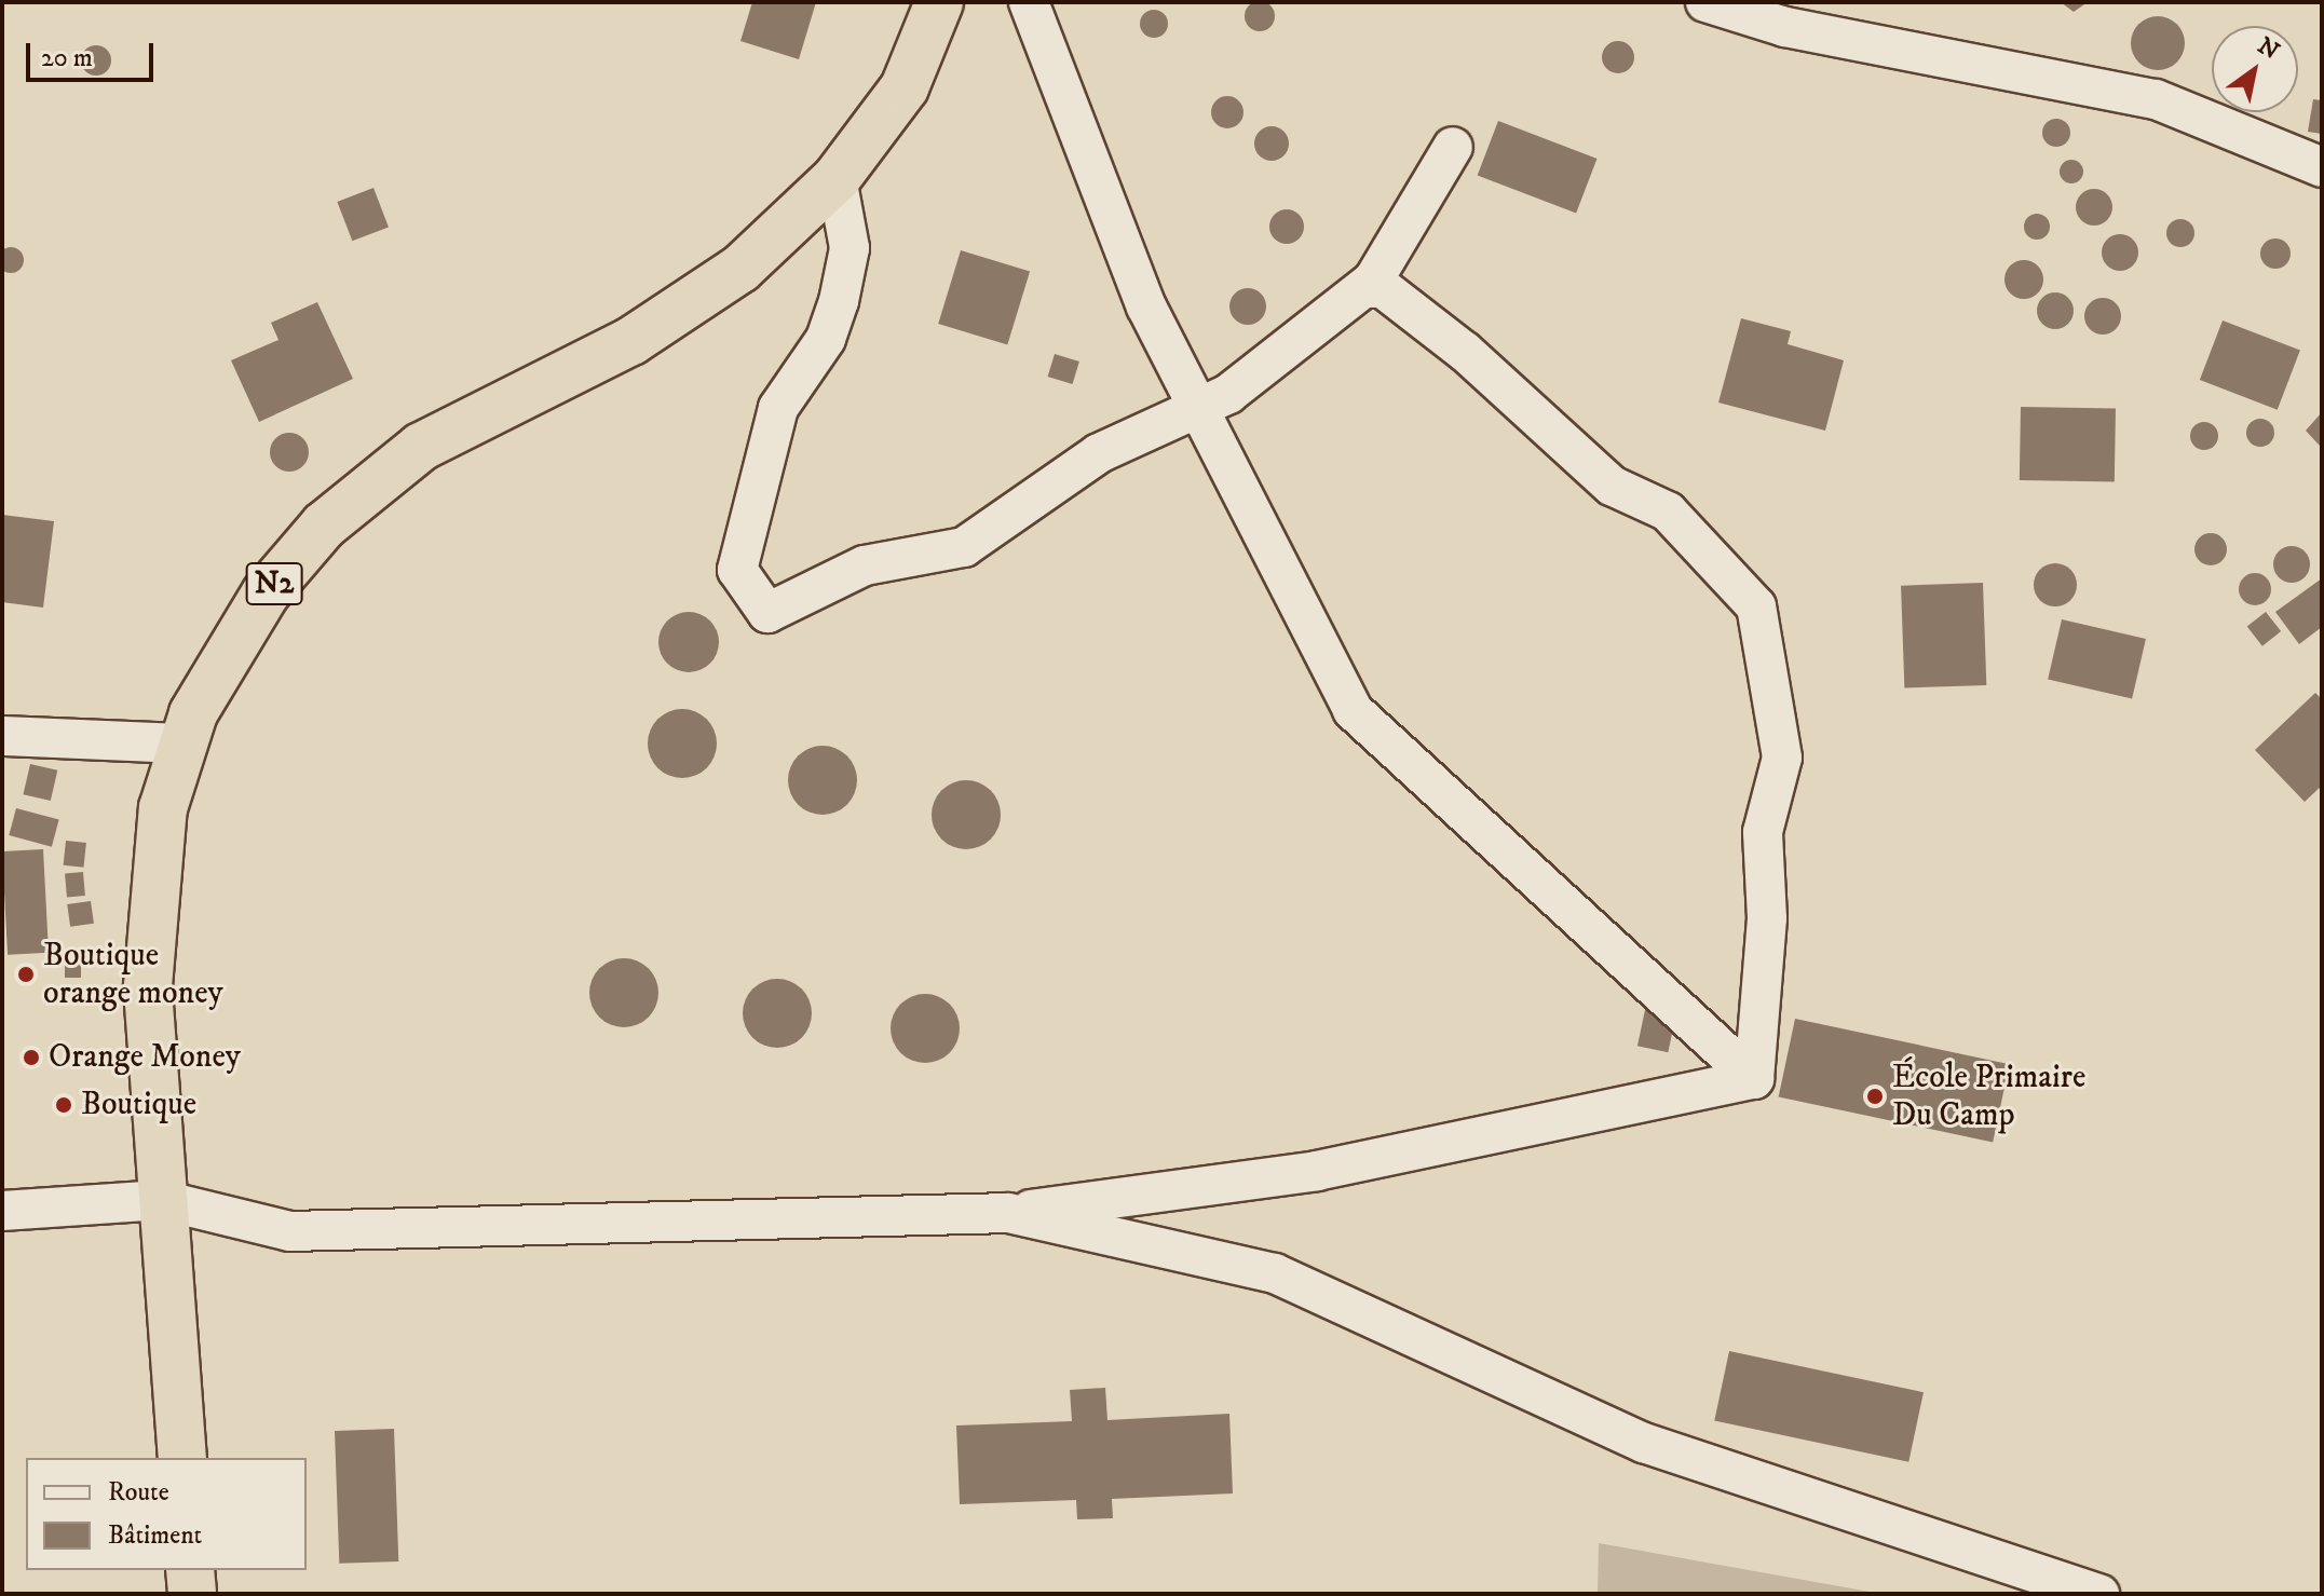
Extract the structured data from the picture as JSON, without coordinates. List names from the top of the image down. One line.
{"streets":{"highway":["N2"]},"places":["Boutique orange money","Orange Money","École Primaire Du Camp","Boutique"],"legend":["Route","Bâtiment"],"scale_bar":"20 m","north":"top right"}
